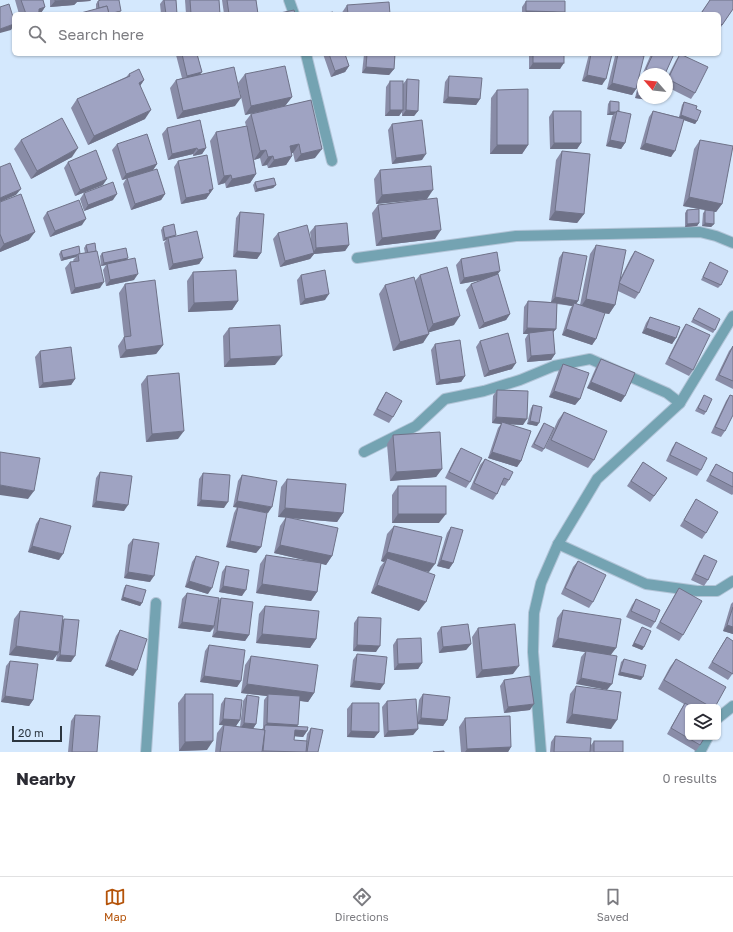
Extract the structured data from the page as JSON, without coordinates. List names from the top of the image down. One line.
{"scale_bar":"20 m","north":"top left","page":{"search":"Search here","scale":"20 m","heading":["Nearby","0 results"],"nav":["Map","Directions","Saved"]}}
